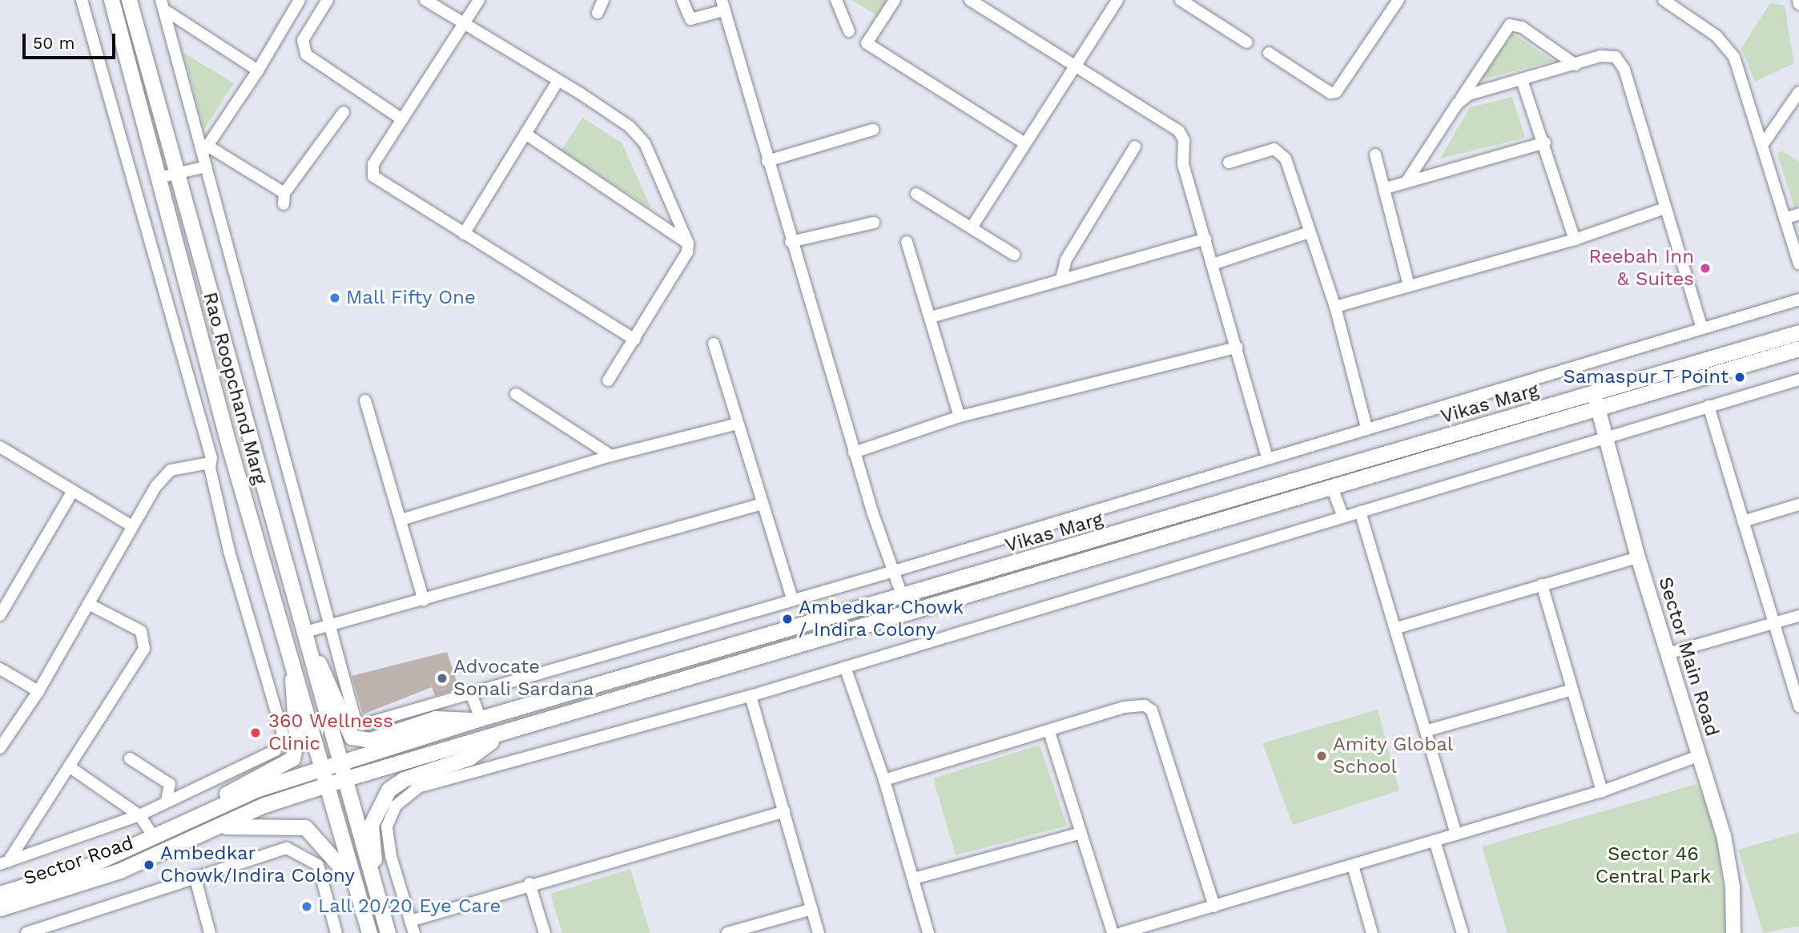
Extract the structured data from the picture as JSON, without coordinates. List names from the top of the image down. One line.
{"streets":{"main road":["Rao Roopchand Marg","Vikas Marg","Sector Road"],"street":["Sector Main Road"]},"crossings":[["Rao Roopchand Marg","Vikas Marg"],["Rao Roopchand Marg","Sector Road"],["Vikas Marg","Sector Main Road"],["Vikas Marg","Sector Road"]],"parks":["Sector 46 Central Park"],"places":["Reebah Inn & Suites","Mall Fifty One","Samaspur T Point","Ambedkar Chowk / Indira Colony","Advocate Sonali Sardana","360 Wellness Clinic","Amity Global School","Ambedkar Chowk/Indira Colony","Lall 20/20 Eye Care"],"scale_bar":"50 m"}
